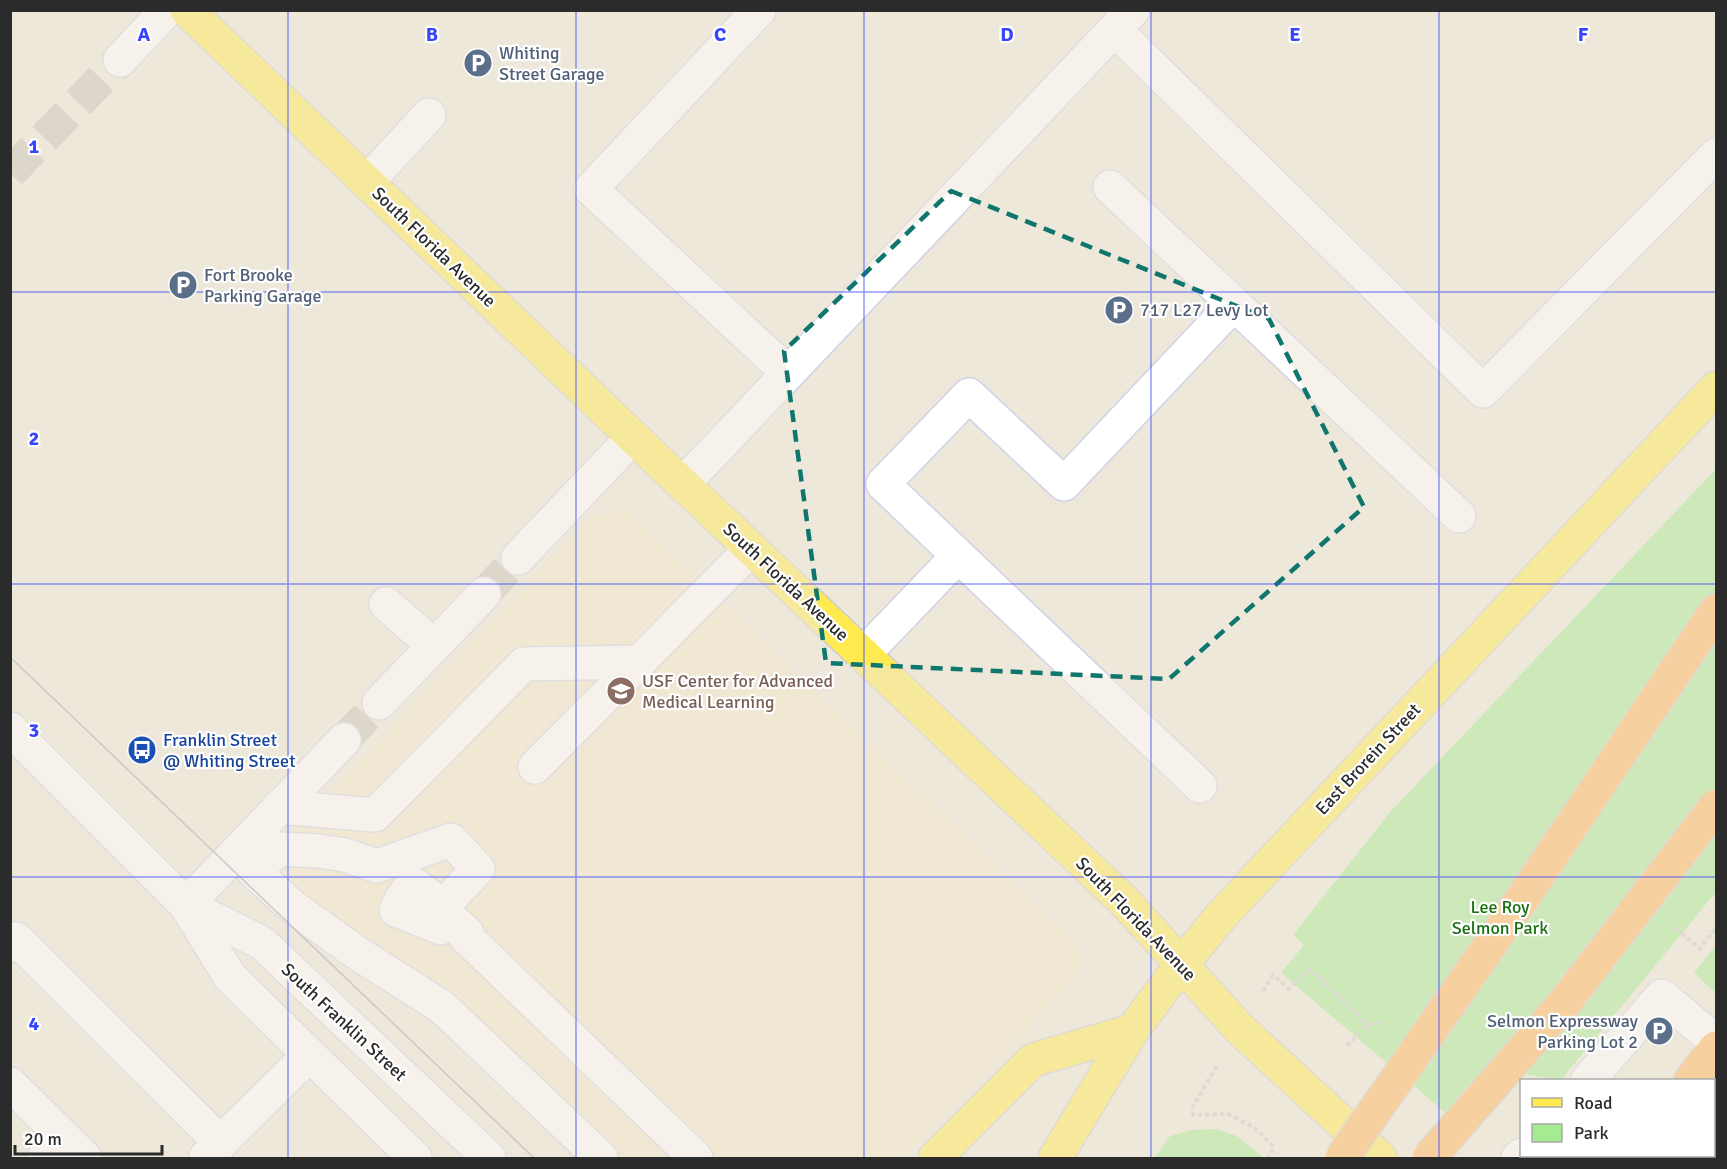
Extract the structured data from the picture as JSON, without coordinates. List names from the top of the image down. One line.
{"streets":{"main road":["South Florida Avenue","East Brorein Street"],"street":["South Franklin Street"]},"crossings":[["South Florida Avenue","East Brorein Street"]],"parks":["Lee Roy Selmon Park"],"places":{"parking":["Whiting Street Garage","Fort Brooke Parking Garage","717 L27 Levy Lot","Selmon Expressway Parking Lot 2"],"school or university":["USF Center for Advanced Medical Learning"],"bus stop":["Franklin Street @ Whiting Street"]},"legend":["Road","Park"],"scale_bar":"20 m","grid":{"columns":["A","B","C","D","E","F"],"rows":["1","2","3","4"]}}
